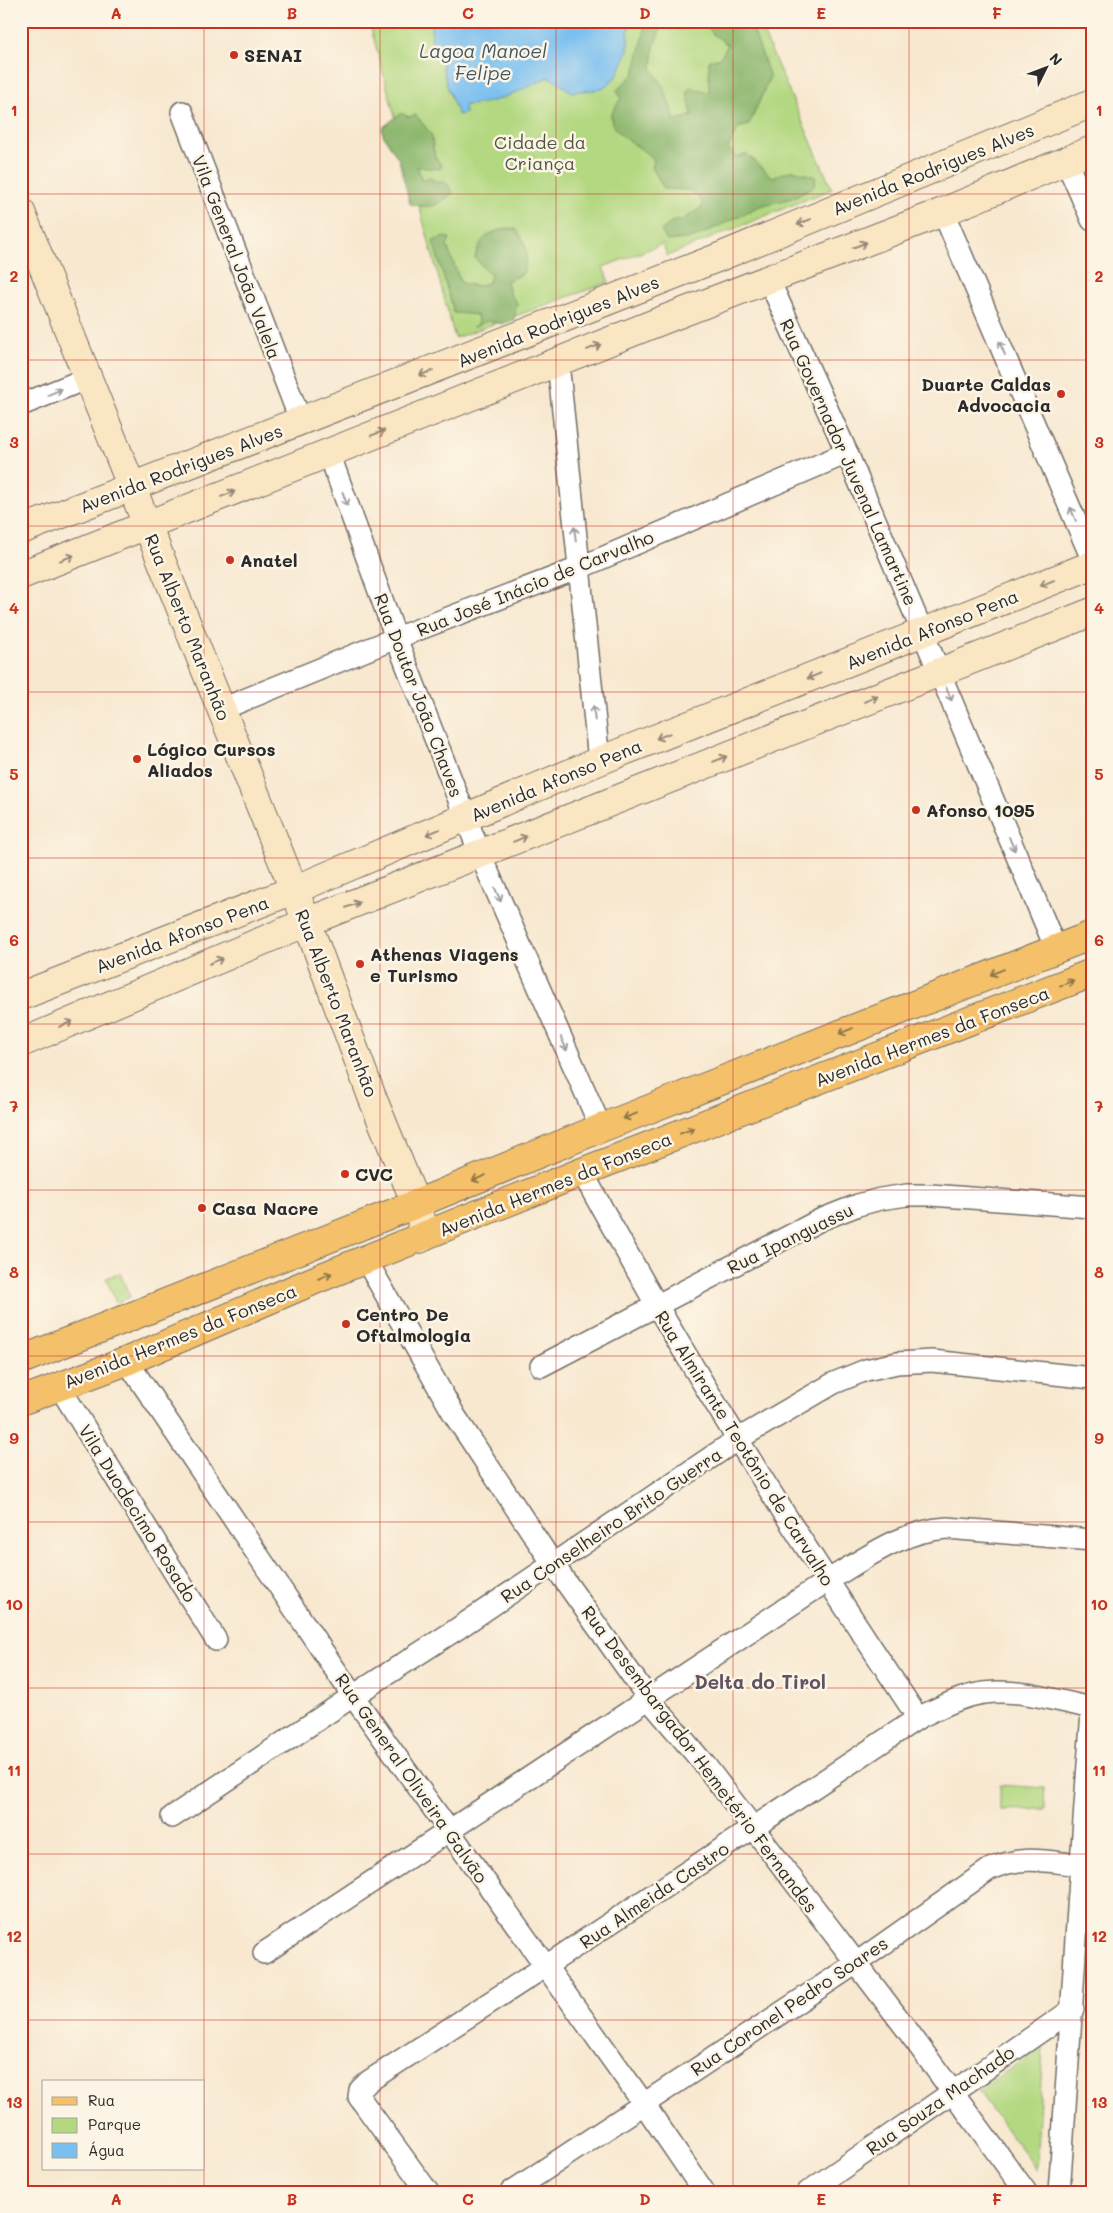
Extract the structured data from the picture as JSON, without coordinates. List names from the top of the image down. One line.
{"streets":{"main road":["Avenida Rodrigues Alves","Rua Alberto Maranhão","Avenida Afonso Pena","Avenida Hermes da Fonseca"],"street":["Vila General João Valela","Rua Governador Juvenal Lamartine","Rua José Inácio de Carvalho","Rua Doutor João Chaves","Rua Ipanguassu","Rua Almirante Teotônio de Carvalho","Vila Duodecimo Rosado","Rua Conselheiro Brito Guerra","Rua Desembargador Hemetério Fernandes","Rua General Oliveira Galvão","Rua Almeida Castro","Rua Coronel Pedro Soares","Rua Souza Machado"]},"crossings":[["Avenida Rodrigues Alves","Vila General João Valela"],["Avenida Rodrigues Alves","Rua Alberto Maranhão"],["Rua Governador Juvenal Lamartine","Rua José Inácio de Carvalho"],["Rua Governador Juvenal Lamartine","Avenida Afonso Pena"],["Rua Governador Juvenal Lamartine","Avenida Hermes da Fonseca"],["Rua José Inácio de Carvalho","Rua Alberto Maranhão"],["Rua José Inácio de Carvalho","Rua Doutor João Chaves"],["Rua Alberto Maranhão","Avenida Afonso Pena"],["Rua Alberto Maranhão","Avenida Hermes da Fonseca"],["Avenida Afonso Pena","Rua Doutor João Chaves"],["Rua Doutor João Chaves","Avenida Hermes da Fonseca"],["Avenida Hermes da Fonseca","Rua Almirante Teotônio de Carvalho"],["Avenida Hermes da Fonseca","Vila Duodecimo Rosado"],["Avenida Hermes da Fonseca","Rua Desembargador Hemetério Fernandes"],["Avenida Hermes da Fonseca","Rua General Oliveira Galvão"],["Rua Ipanguassu","Rua Almirante Teotônio de Carvalho"],["Rua Almirante Teotônio de Carvalho","Rua Conselheiro Brito Guerra"],["Rua Almirante Teotônio de Carvalho","Rua Almeida Castro"],["Rua Conselheiro Brito Guerra","Rua Desembargador Hemetério Fernandes"],["Rua Conselheiro Brito Guerra","Rua General Oliveira Galvão"],["Rua Desembargador Hemetério Fernandes","Rua Almeida Castro"],["Rua Desembargador Hemetério Fernandes","Rua Coronel Pedro Soares"],["Rua Desembargador Hemetério Fernandes","Rua Souza Machado"],["Rua General Oliveira Galvão","Rua Almeida Castro"],["Rua General Oliveira Galvão","Rua Coronel Pedro Soares"]],"one_way":["Rua Governador Juvenal Lamartine","Rua Doutor João Chaves"],"districts":["Delta do Tirol"],"water":["Lagoa Manoel Felipe"],"parks":["Cidade da Criança"],"places":["SENAI","Duarte Caldas Advocacia","Anatel","Lógico Cursos Aliados","Afonso 1095","Athenas Viagens e Turismo","CVC","Casa Nacre","Centro De Oftalmologia"],"legend":["Rua","Parque","Água"],"north":"top right","grid":{"columns":["A","B","C","D","E","F"],"rows":["1","2","3","4","5","6","7","8","9","10","11","12","13"]}}
